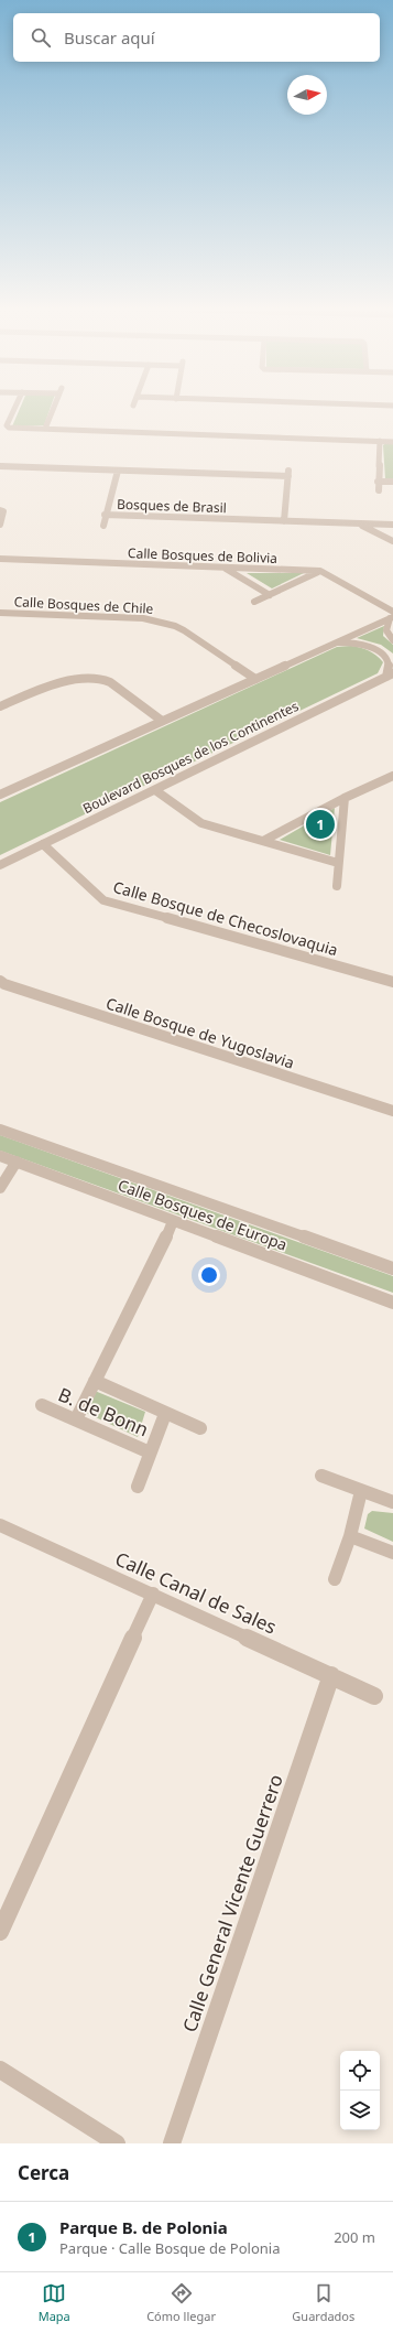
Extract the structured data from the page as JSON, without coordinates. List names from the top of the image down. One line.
{"streets":{"street":["Bosques de Brasil","Calle Bosques de Bolivia","Calle Bosques de Chile","Boulevard Bosques de los Continentes","Calle Bosque de Checoslovaquia","Calle Bosque de Yugoslavia","Calle Bosques de Europa","B. de Bonn","Calle Canal de Sales","Calle General Vicente Guerrero"]},"crossings":[["Boulevard Bosques de los Continentes","Calle Bosque de Checoslovaquia"],["Calle Canal de Sales","Calle General Vicente Guerrero"]],"north":"right","page":{"search":"Buscar aquí","pins":"1","heading":"Cerca","list":[{"mark":"1","name":"Parque B. de Polonia","note":"Parque · Calle Bosque de Polonia","value":"200 m"}],"nav":["Mapa","Cómo llegar","Guardados"]}}
